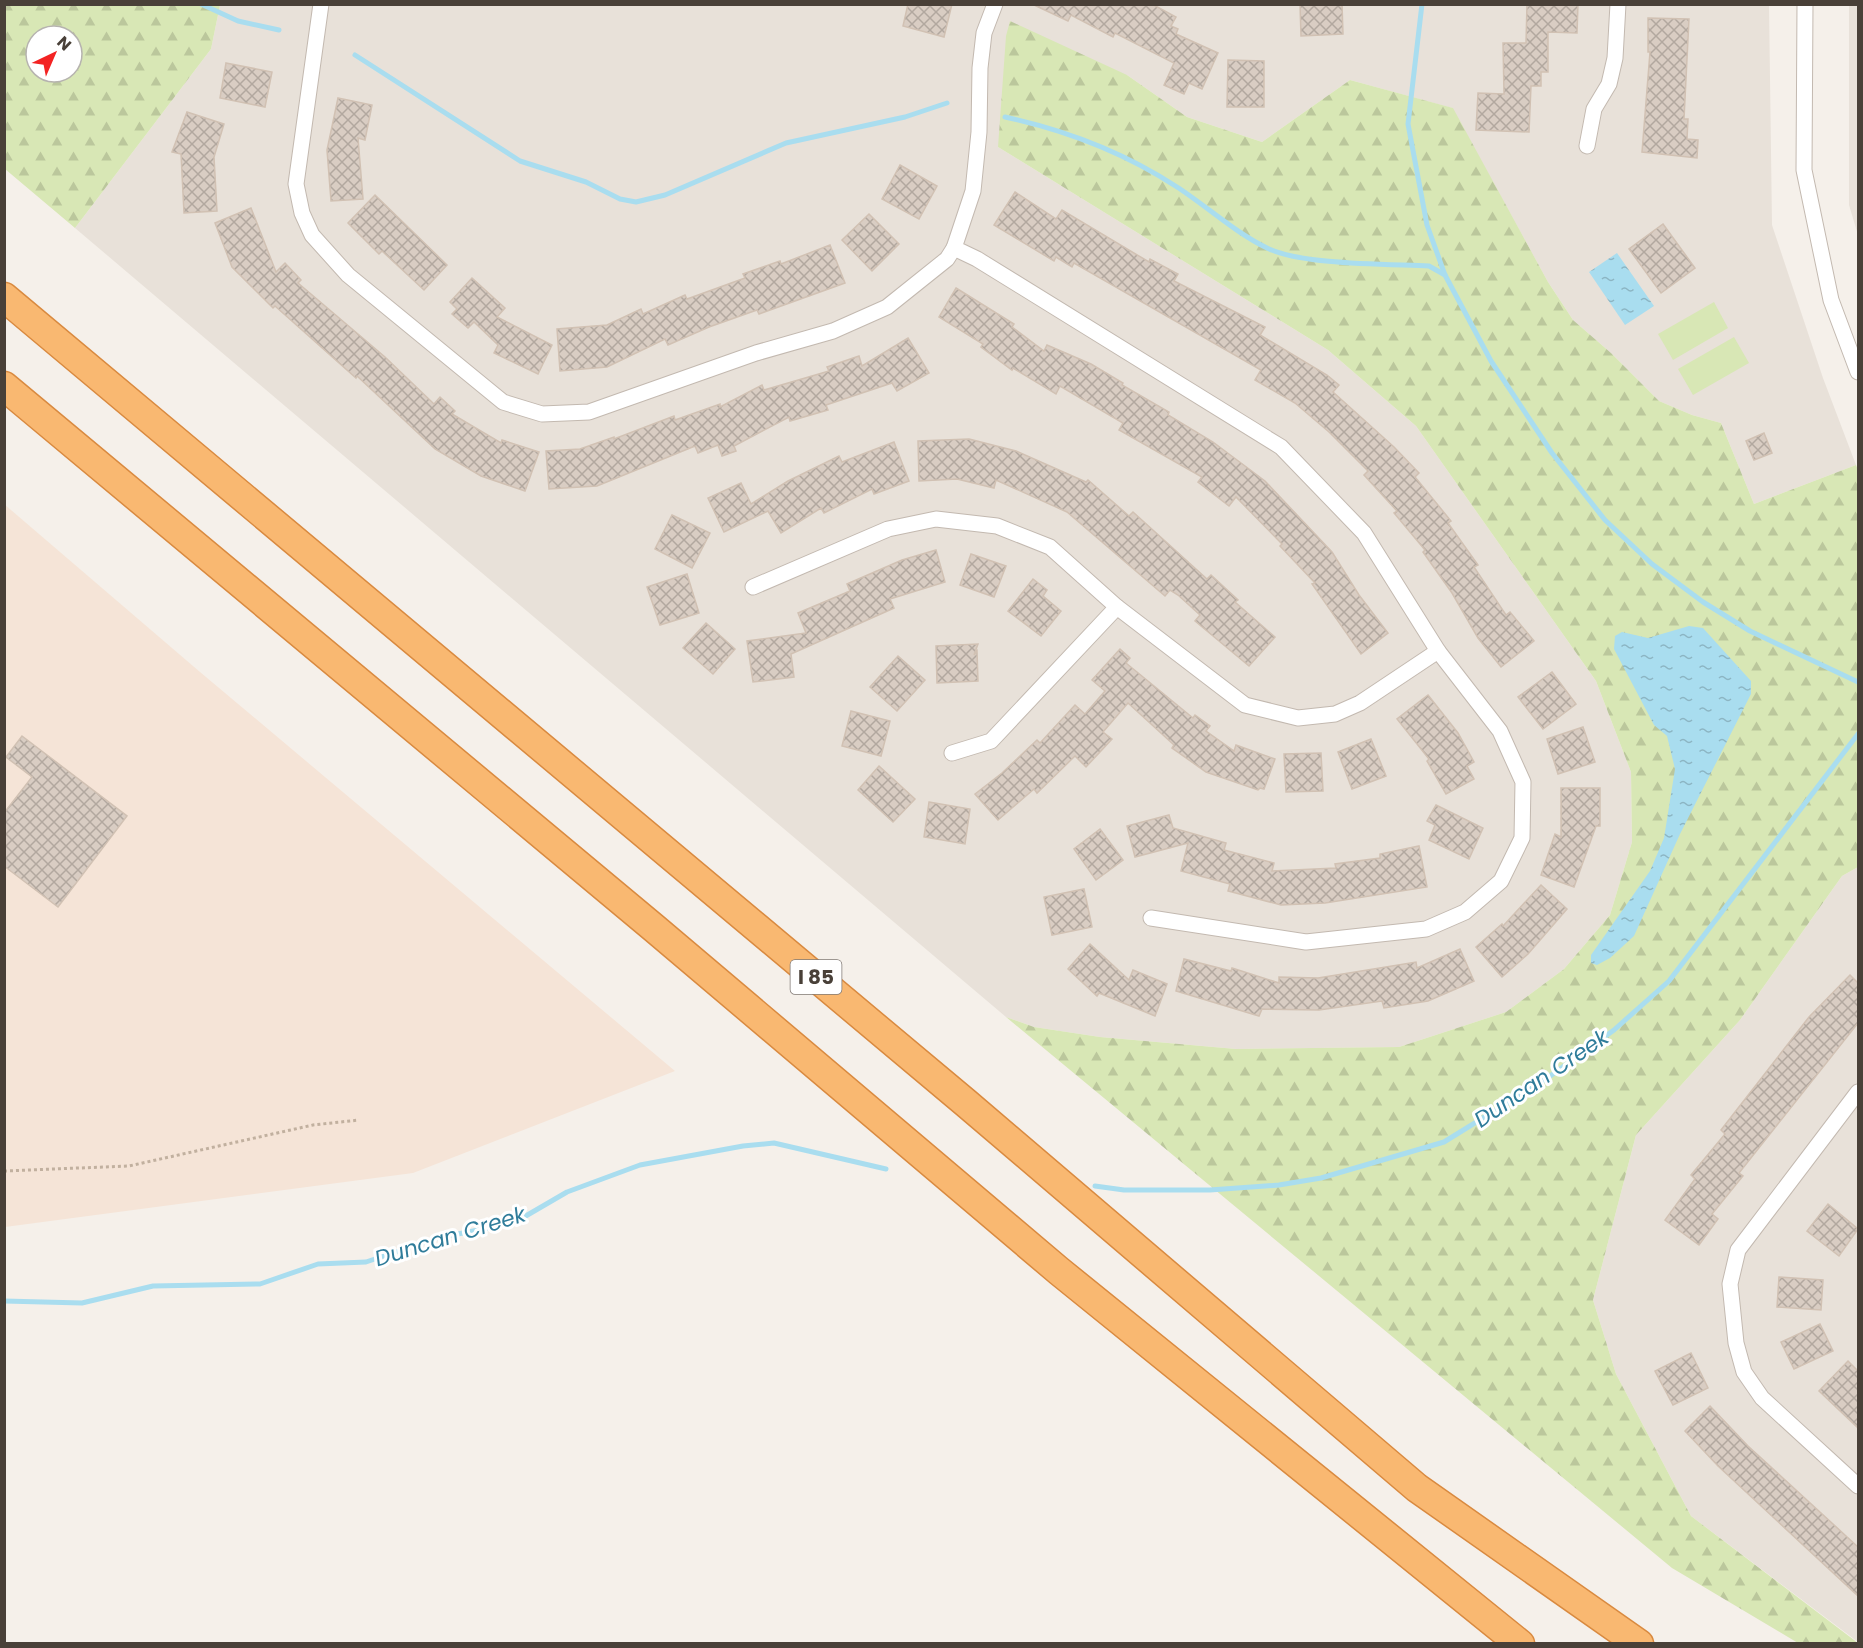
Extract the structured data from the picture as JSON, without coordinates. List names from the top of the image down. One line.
{"streets":{"highway":["I 85"]},"water":["Duncan Creek"],"north":"top right"}
